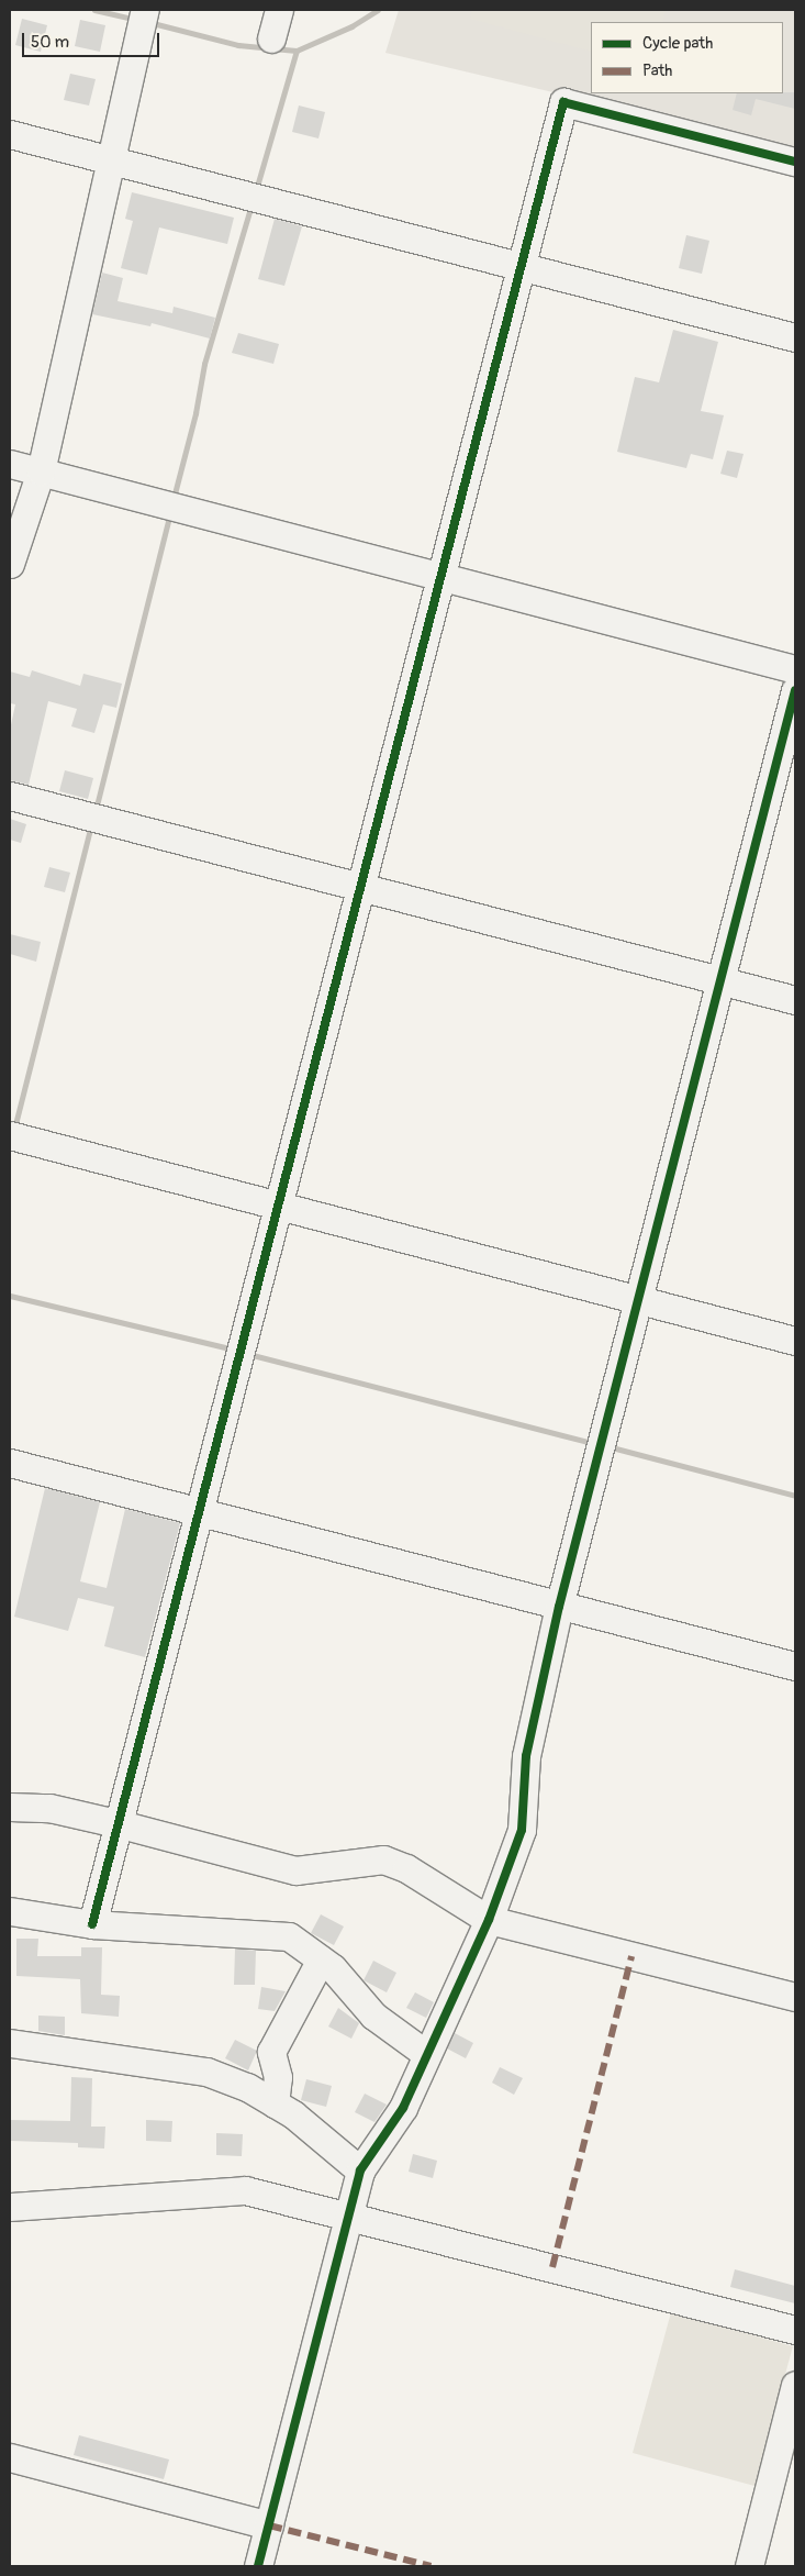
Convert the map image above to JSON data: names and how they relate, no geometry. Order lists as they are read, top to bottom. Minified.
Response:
{"legend":["Cycle path","Path"],"scale_bar":"50 m"}
